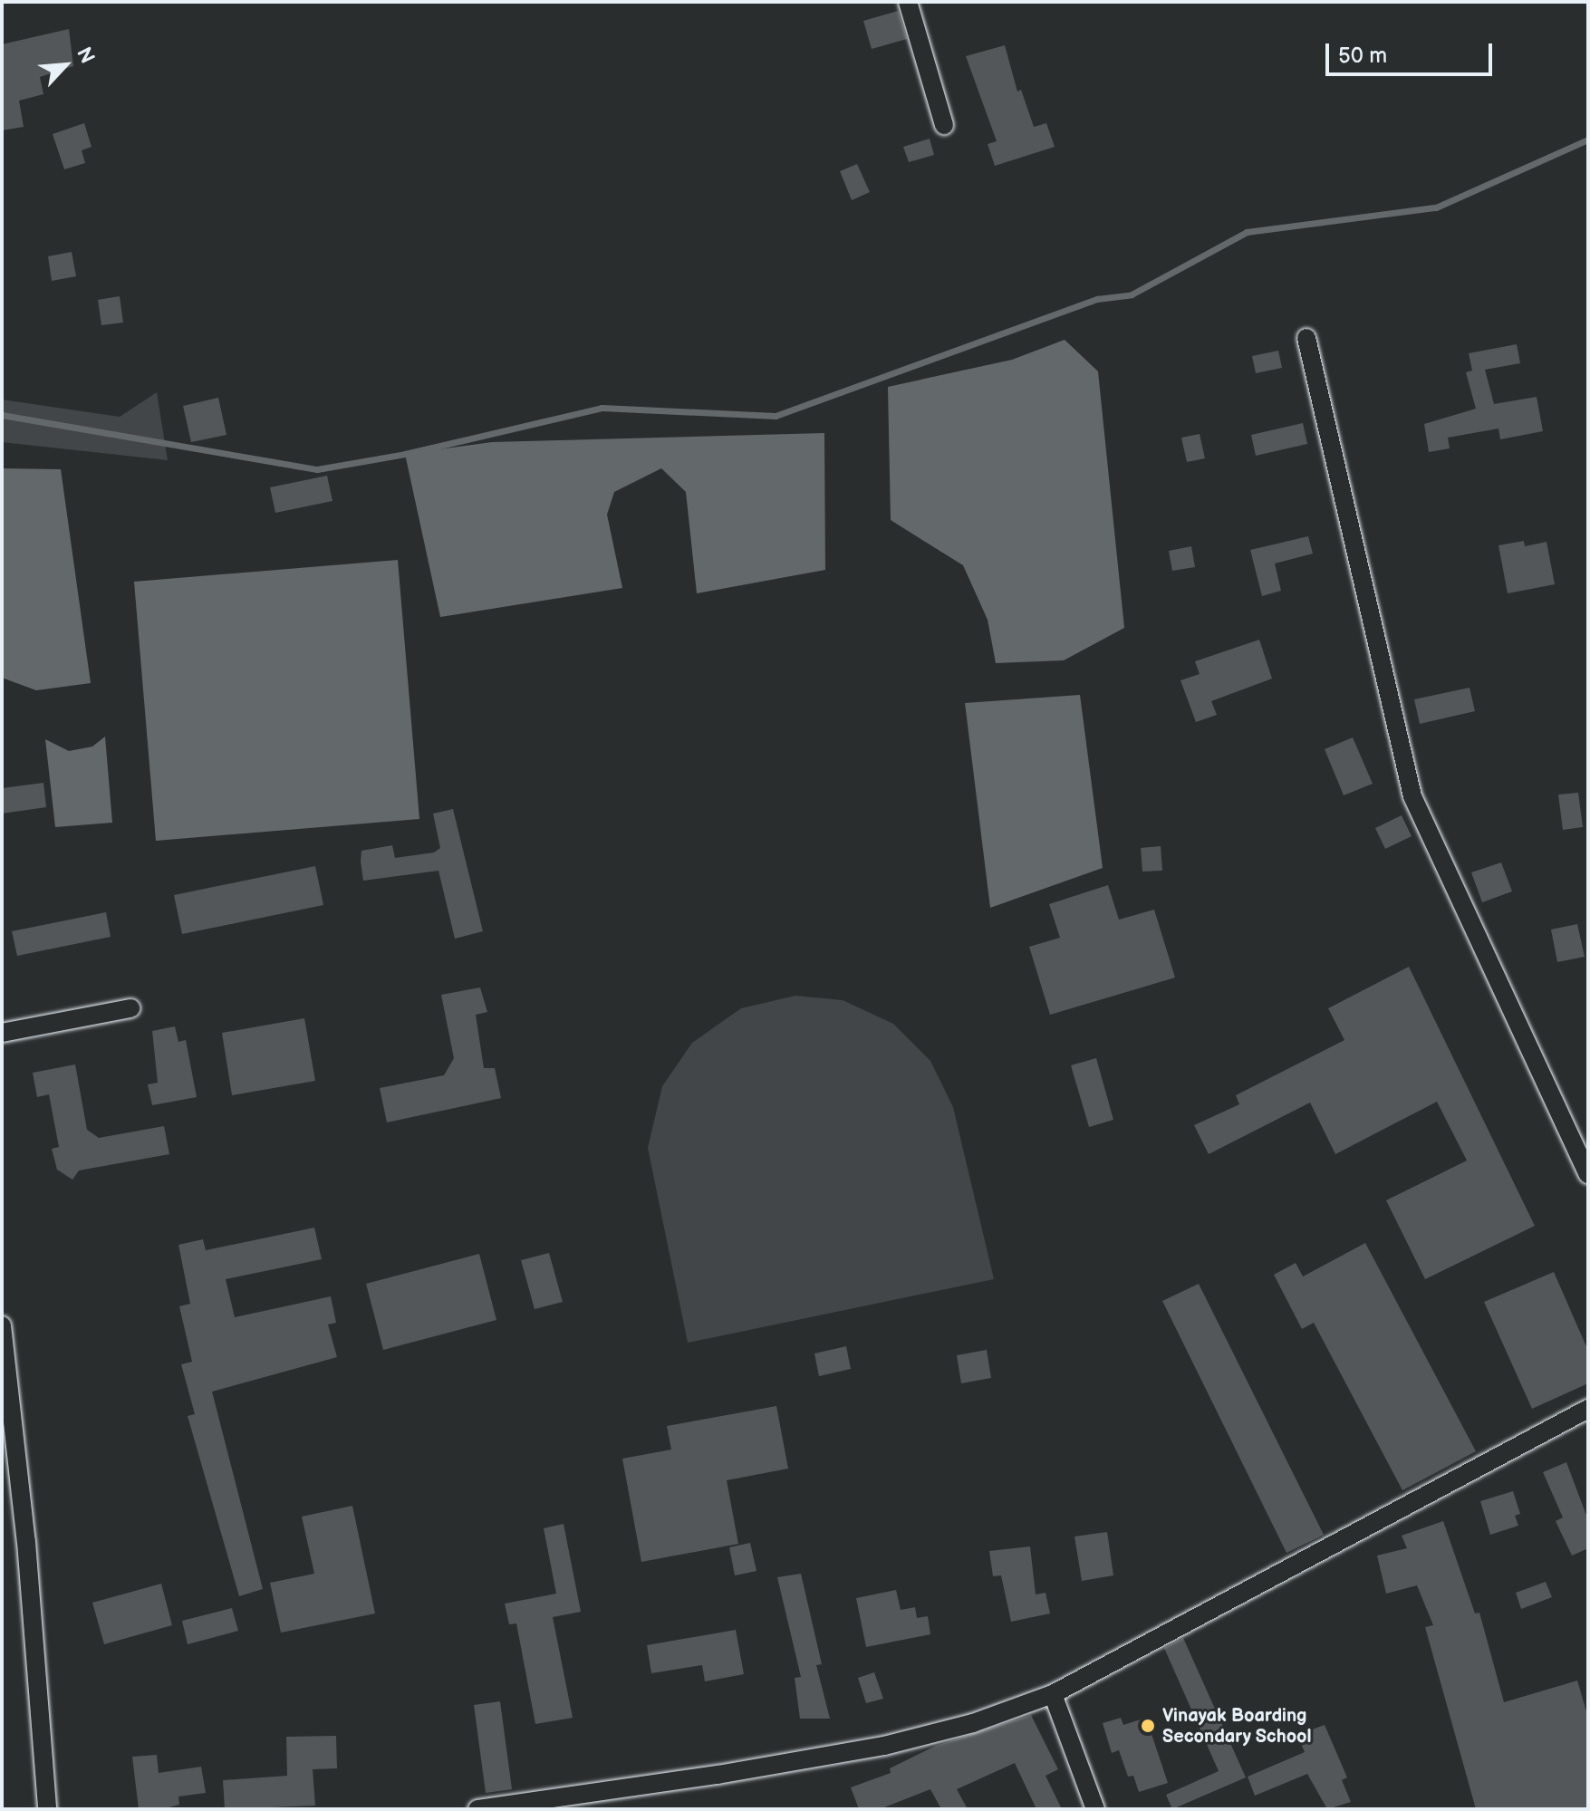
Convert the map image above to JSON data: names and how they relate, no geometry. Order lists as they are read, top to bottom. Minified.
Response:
{"places":["Vinayak Boarding Secondary School"],"scale_bar":"50 m","north":"top right"}
